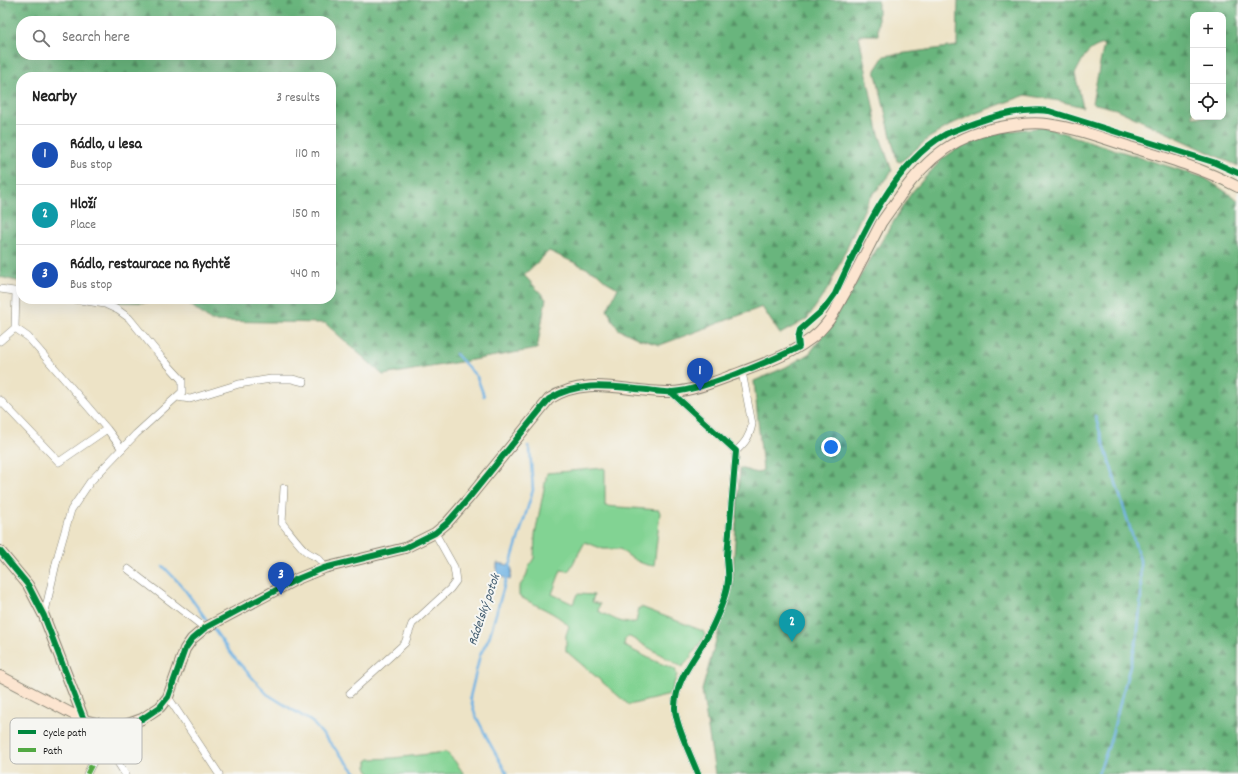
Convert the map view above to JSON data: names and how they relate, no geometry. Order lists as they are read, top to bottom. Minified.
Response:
{"water":["Rádelský potok"],"legend":["Cycle path","Path"],"page":{"map_buttons":["+","−"],"search":"Search here","heading":["Nearby","3 results"],"list":[{"mark":"1","name":"Rádlo, u lesa","note":"Bus stop","value":"110 m"},{"mark":"2","name":"Hloží","note":"Place","value":"150 m"},{"mark":"3","name":"Rádlo, restaurace na Rychtě","note":"Bus stop","value":"440 m"}],"pins":["1","3","2"]}}
